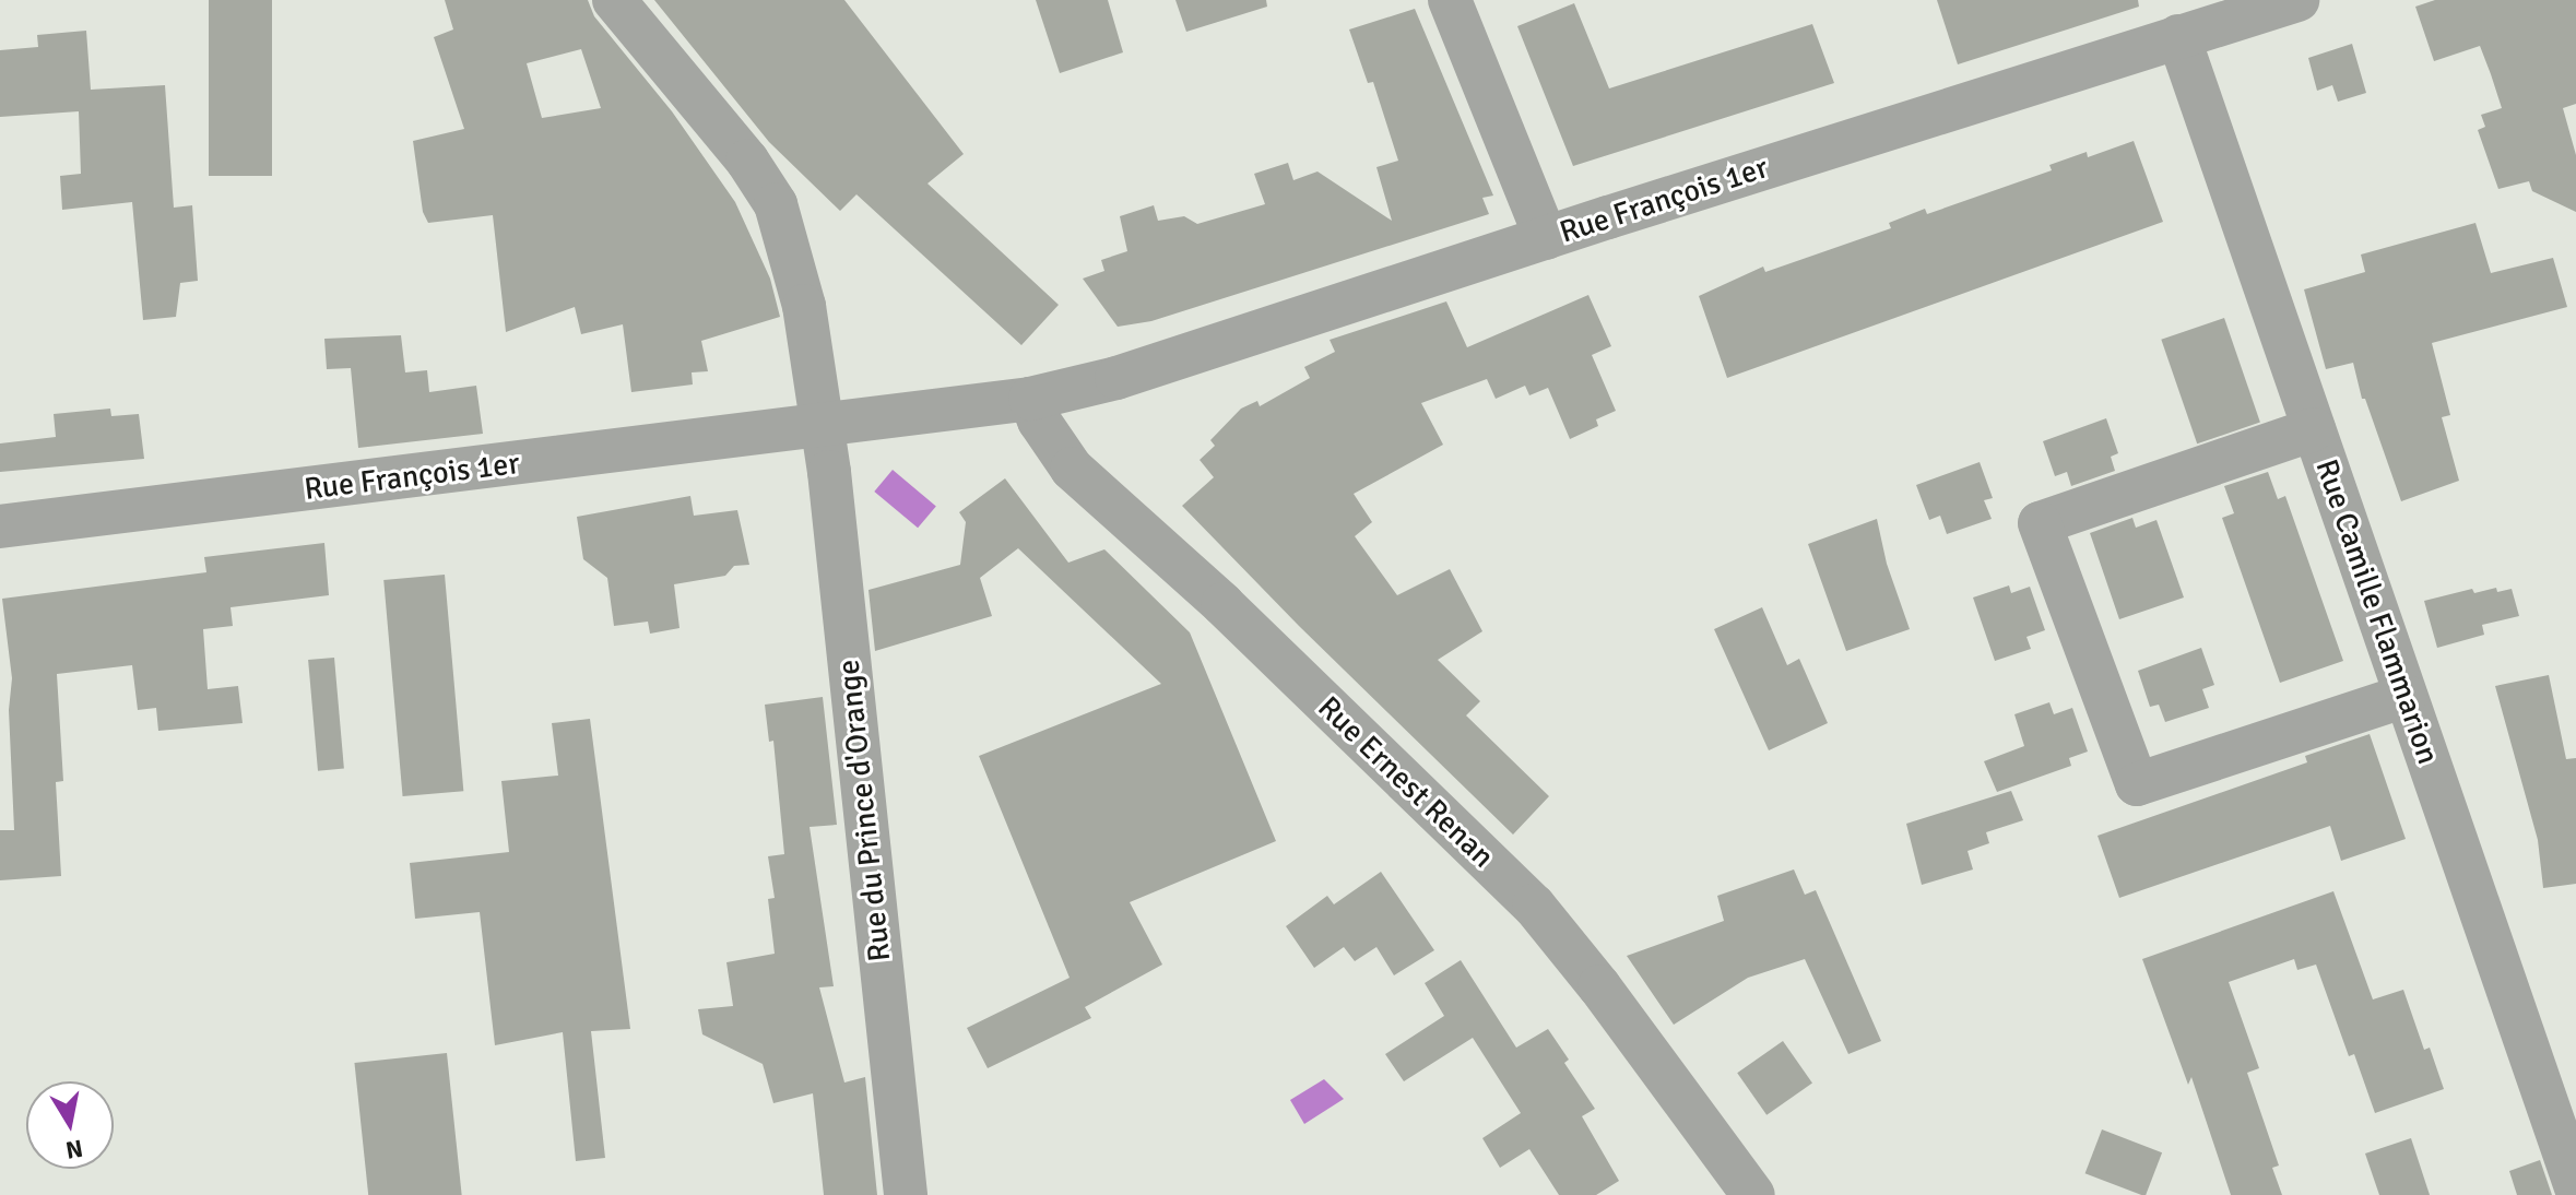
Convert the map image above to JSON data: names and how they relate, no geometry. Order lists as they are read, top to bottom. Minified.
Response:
{"streets":{"street":["Rue François 1er","Rue Camille Flammarion","Rue Ernest Renan","Rue du Prince d'Orange"]},"crossings":[["Rue François 1er","Rue Camille Flammarion"],["Rue François 1er","Rue Ernest Renan"],["Rue François 1er","Rue du Prince d'Orange"]],"north":"bottom"}
